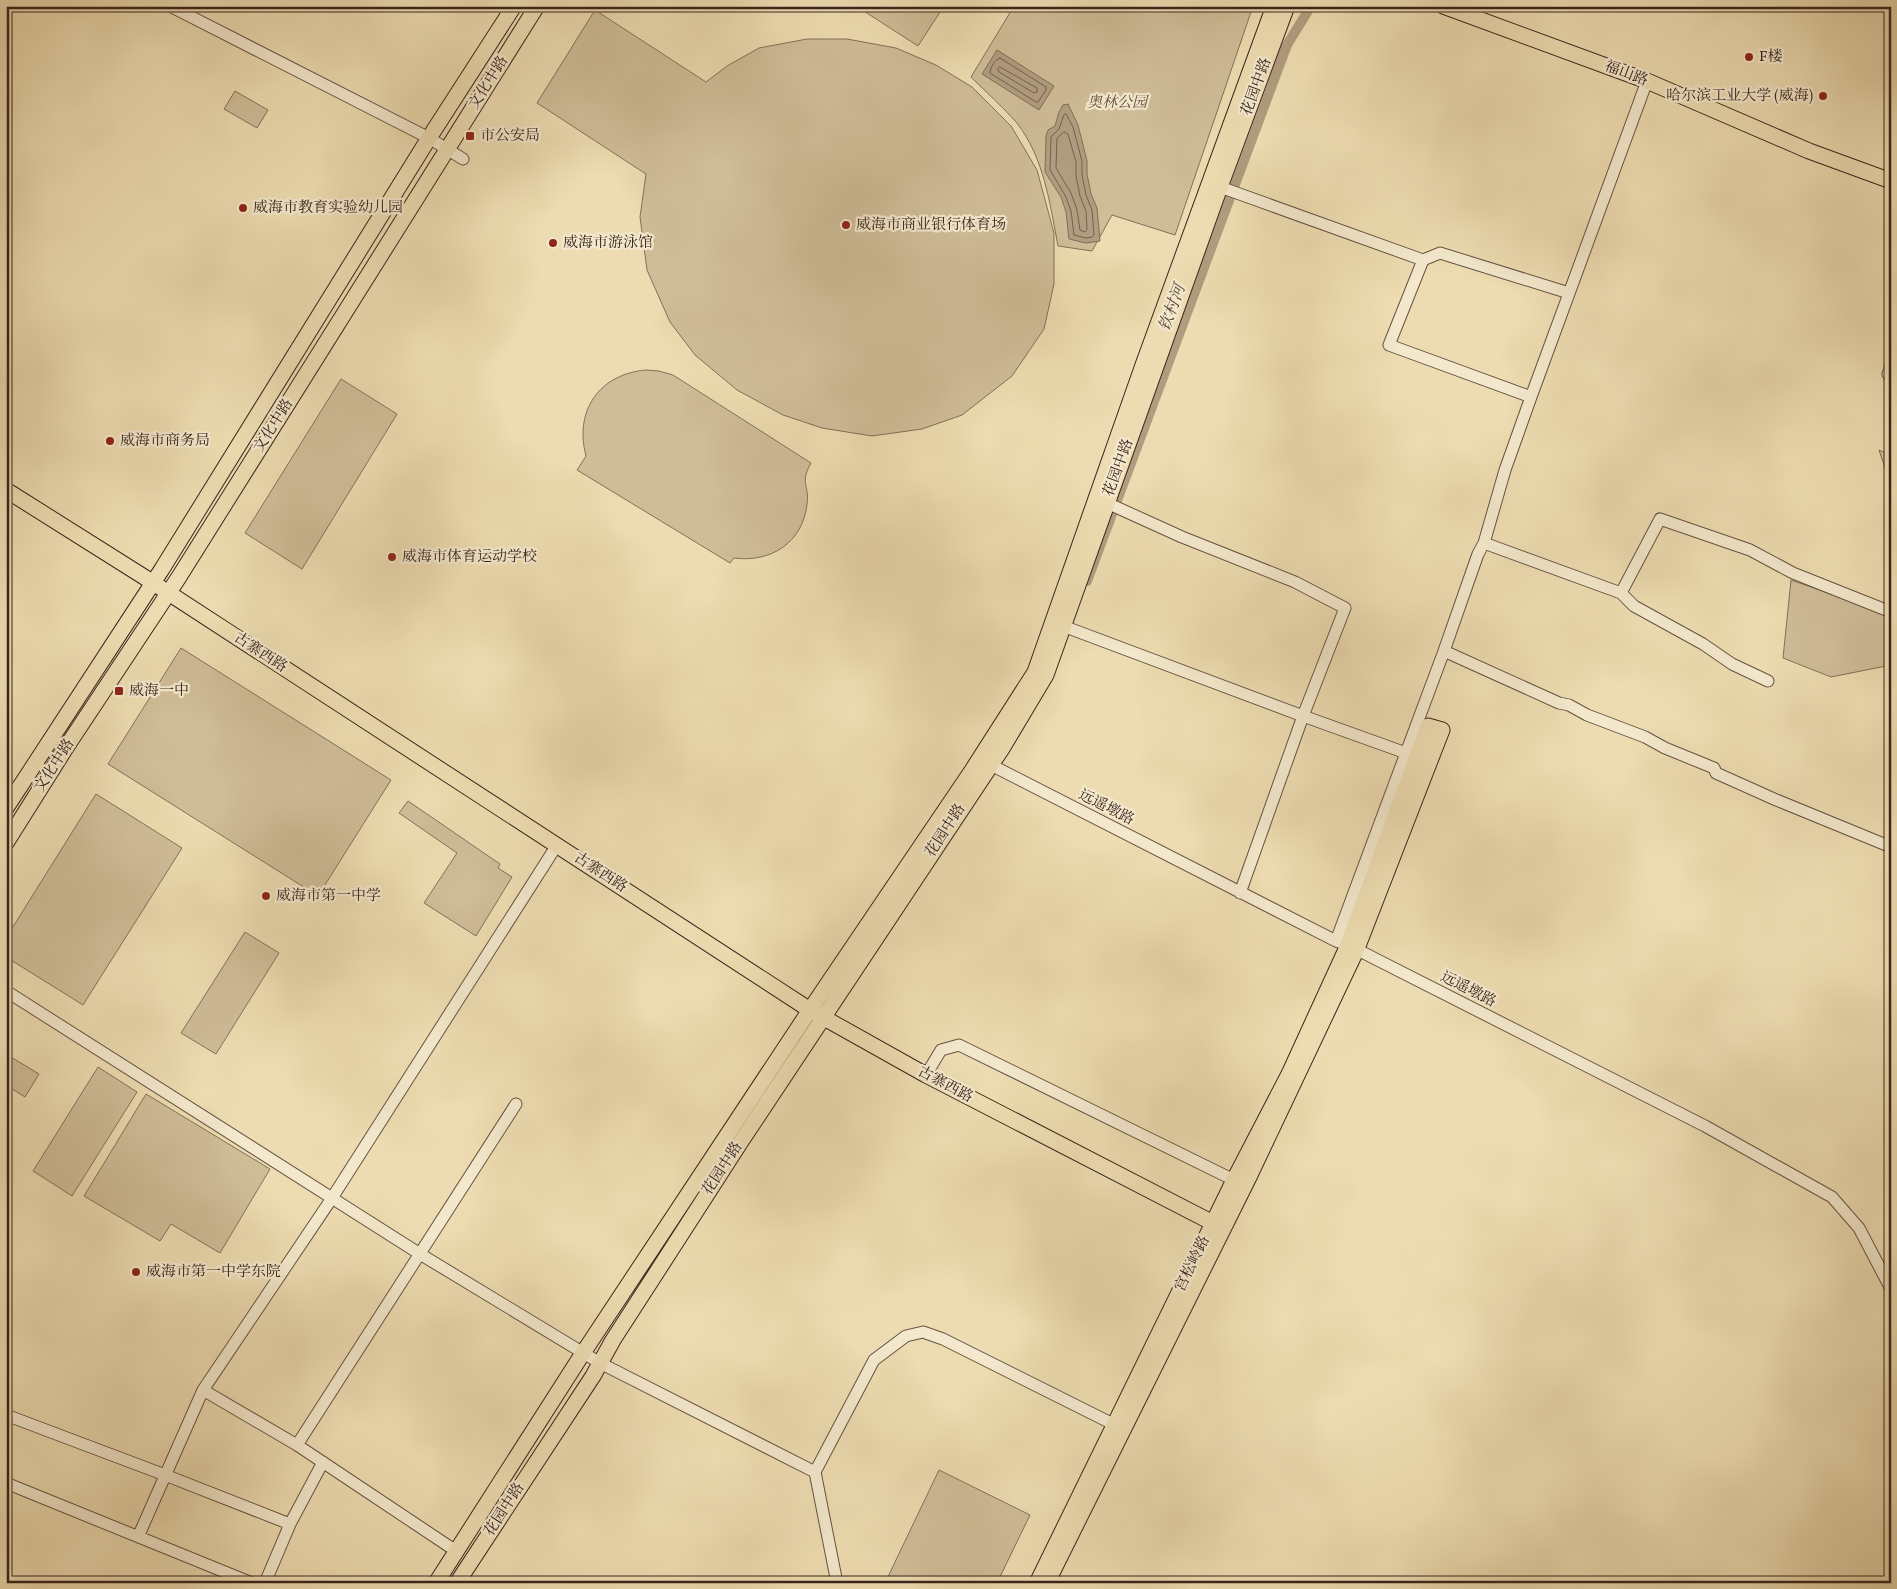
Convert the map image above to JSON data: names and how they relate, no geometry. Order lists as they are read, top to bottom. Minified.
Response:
{"streets":{"main road":["福山路","文化中路","花园中路","古寨西路","宫松岭路"],"street":["远遥墩路"]},"crossings":[["文化中路","古寨西路"],["花园中路","古寨西路"],["花园中路","远遥墩路"],["古寨西路","宫松岭路"],["远遥墩路","宫松岭路"]],"water":["钦村河"],"parks":["奥林公园"],"places":{"other":["F楼","哈尔滨工业大学 (威海)","威海市教育实验幼儿园","威海市商业银行体育场","威海市游泳馆","威海市商务局","威海市体育运动学校","威海市第一中学","威海市第一中学东院"],"transit":["市公安局","威海一中"]}}
